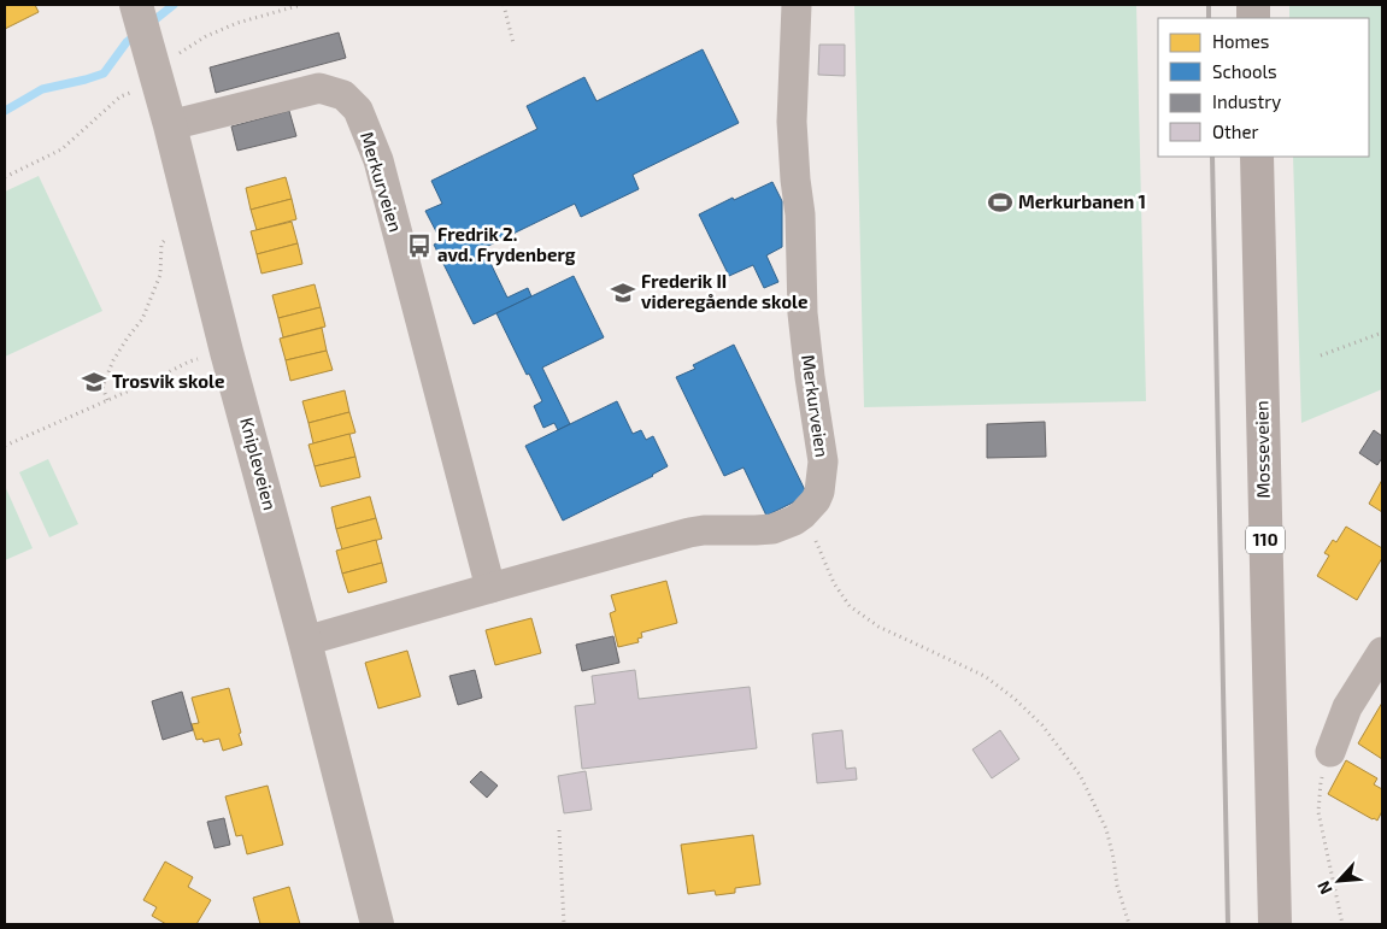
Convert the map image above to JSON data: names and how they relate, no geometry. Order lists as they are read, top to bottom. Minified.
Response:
{"streets":{"highway":["Mosseveien","110"],"street":["Merkurveien","Knipleveien"]},"crossings":[["Merkurveien","Knipleveien"]],"places":{"sports":["Merkurbanen 1"],"bus stop":["Fredrik 2. avd. Frydenberg"],"school or university":["Frederik II videregående skole","Trosvik skole"]},"legend":["Homes","Schools","Industry","Other"],"north":"bottom left"}
